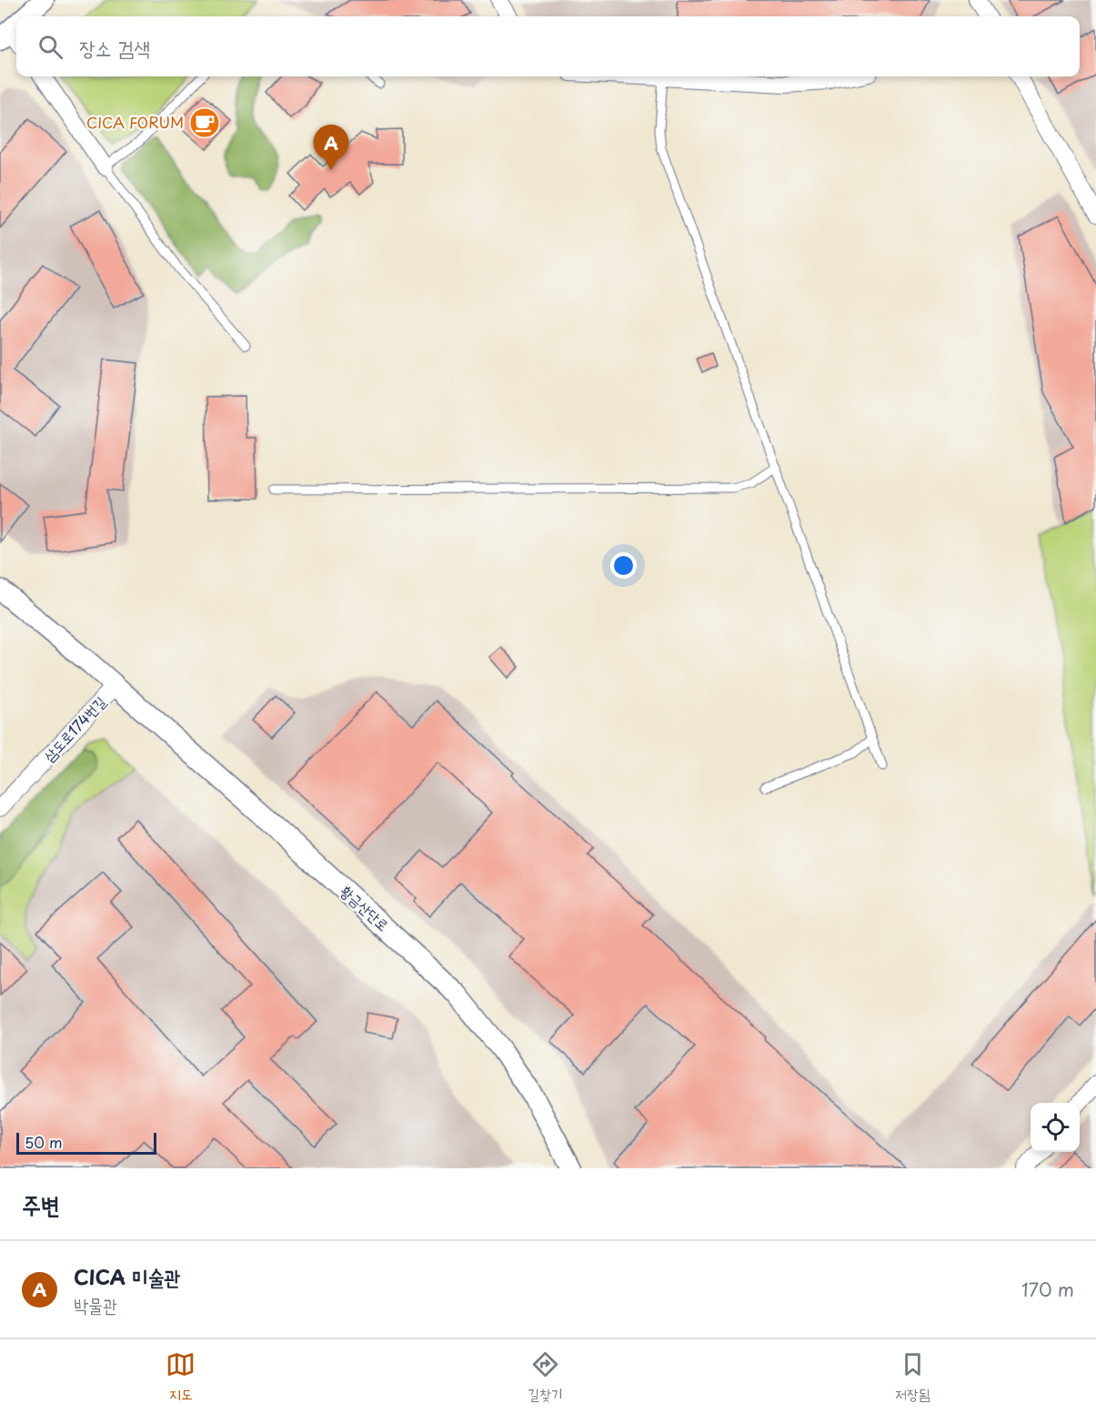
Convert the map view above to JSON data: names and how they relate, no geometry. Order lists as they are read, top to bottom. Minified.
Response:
{"streets":{"street":["삼도로174번길","황금산단로"]},"crossings":[["삼도로174번길","황금산단로"]],"places":{"cafe":["CICA FORUM"]},"scale_bar":"50 m","page":{"search":"장소 검색","pins":"A","scale":"50 m","heading":"주변","list":[{"mark":"A","name":"CICA 미술관","note":"박물관","value":"170 m"}],"nav":["지도","길찾기","저장됨"]}}
